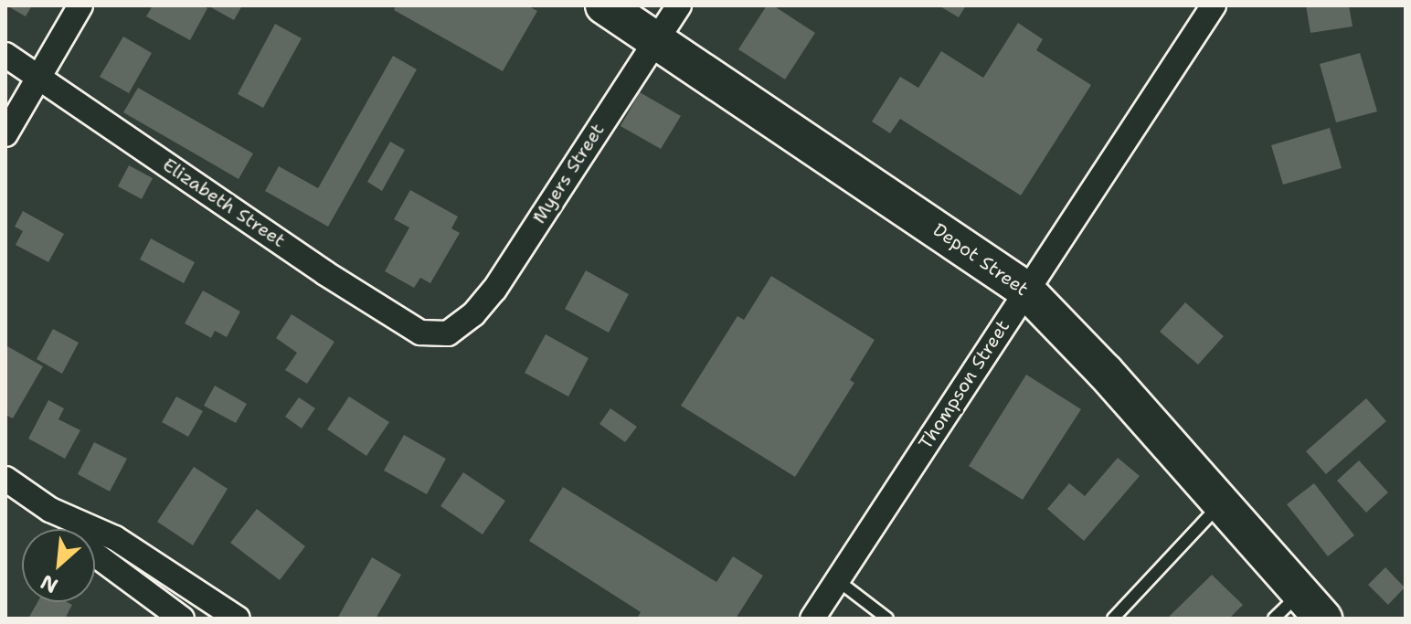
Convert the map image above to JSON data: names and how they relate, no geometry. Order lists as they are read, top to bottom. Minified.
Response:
{"streets":{"main road":["Depot Street"],"street":["Myers Street","Elizabeth Street","Thompson Street"]},"crossings":[["Myers Street","Elizabeth Street"],["Myers Street","Depot Street"],["Depot Street","Thompson Street"]],"north":"bottom left"}
